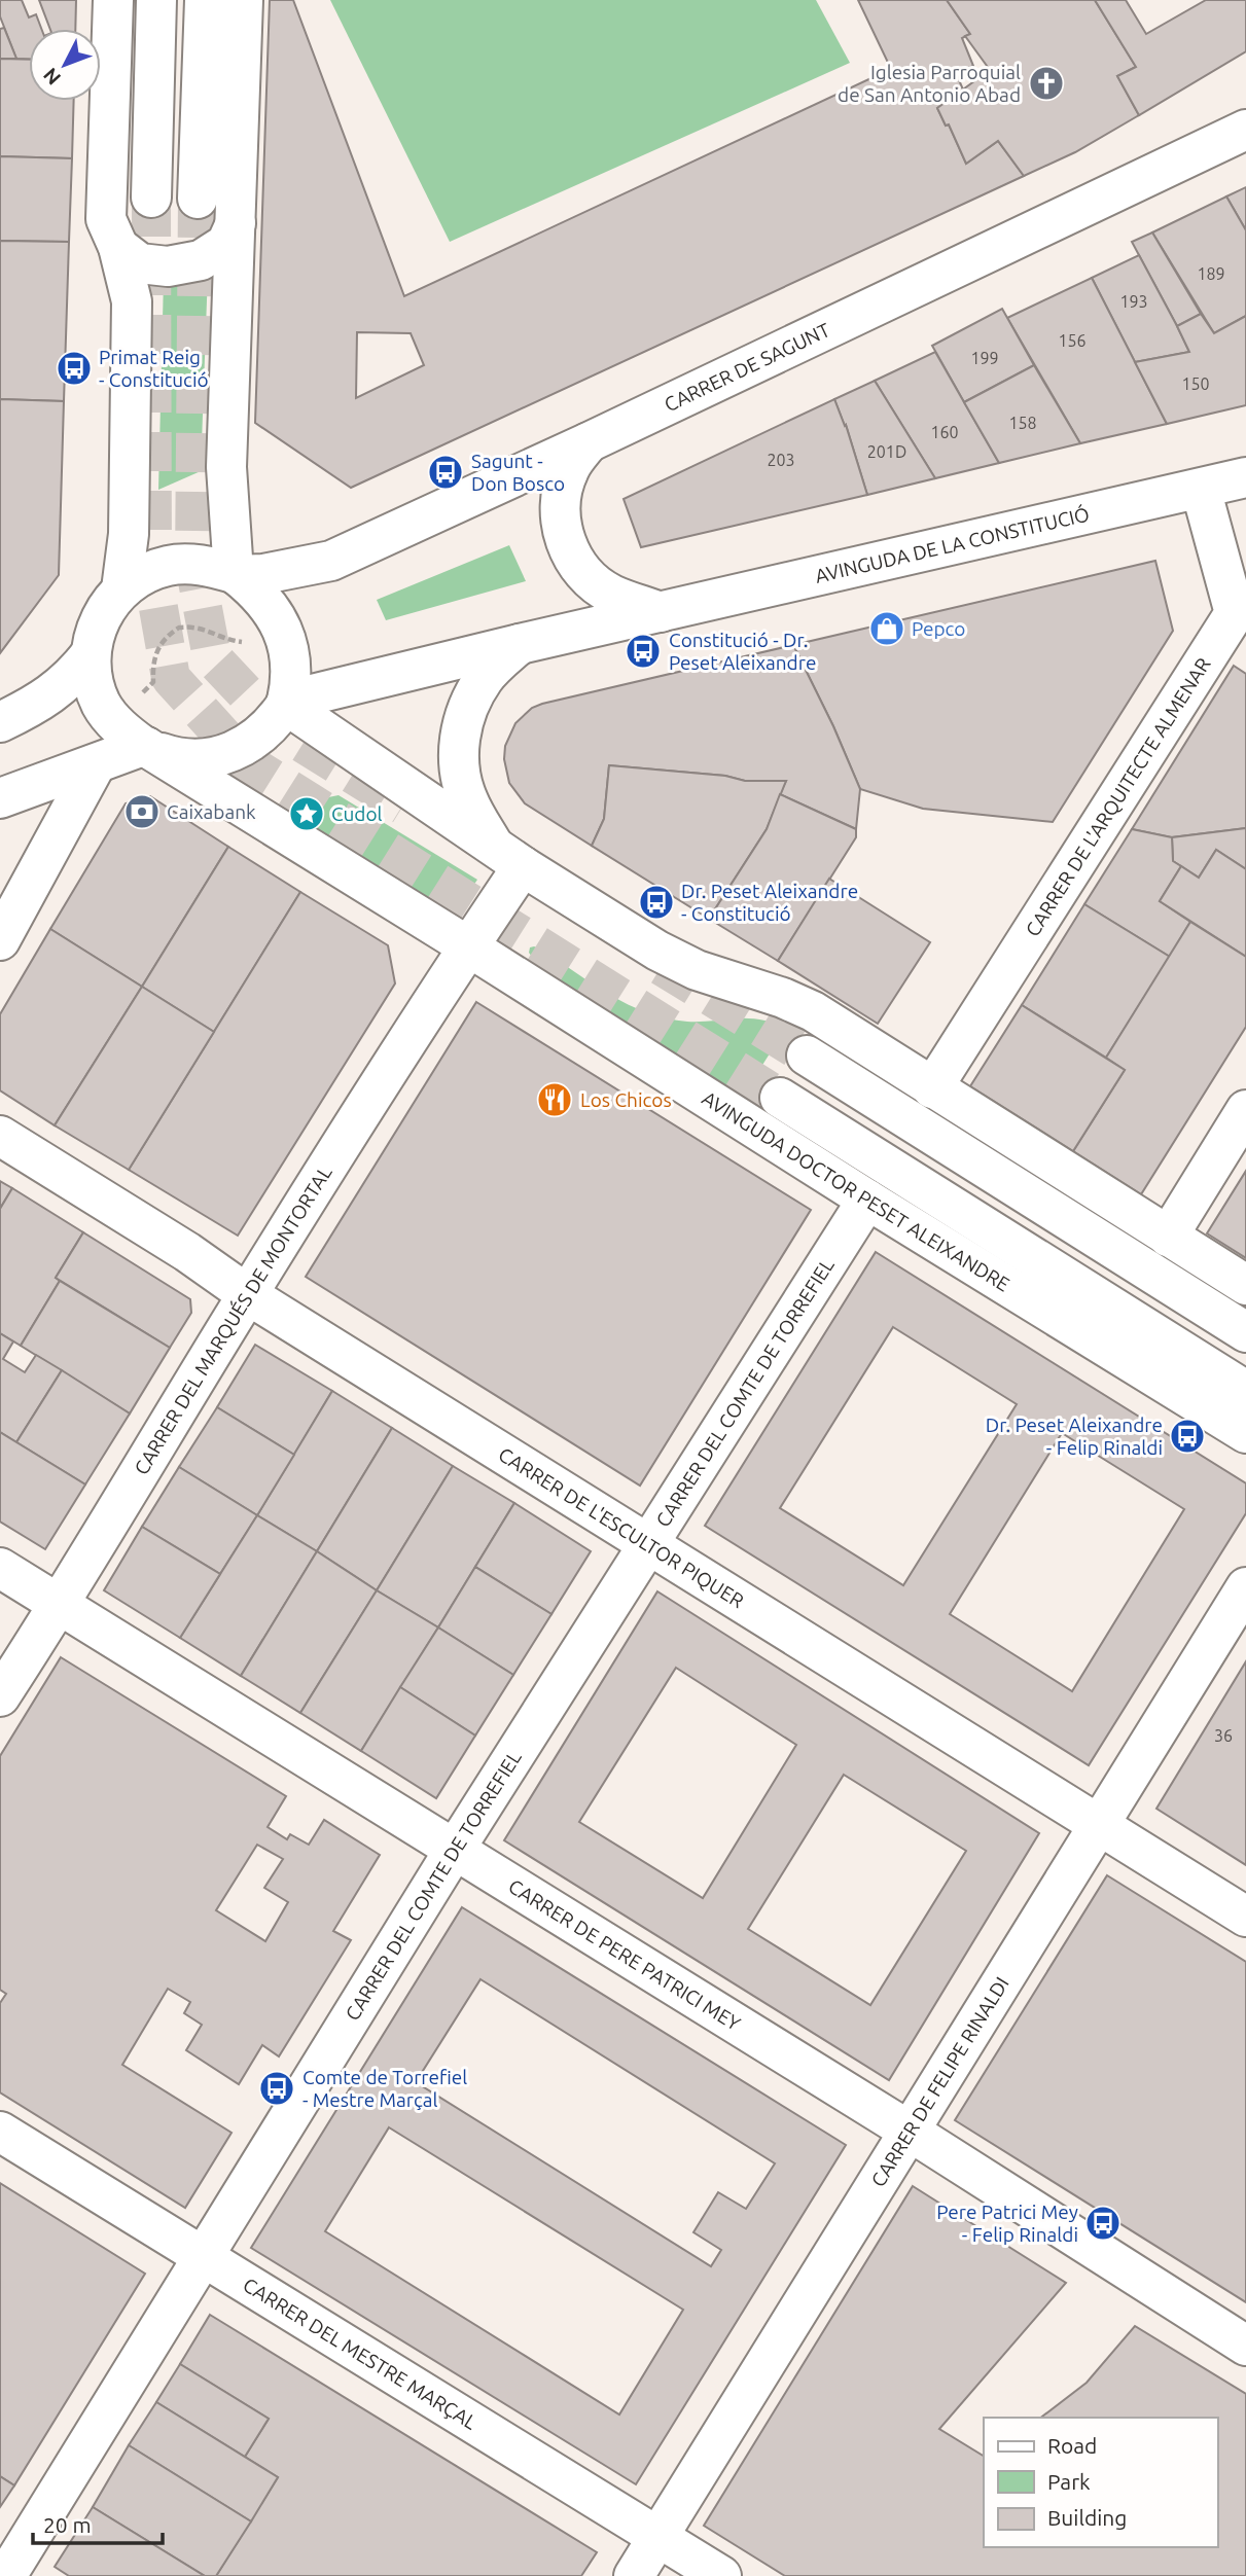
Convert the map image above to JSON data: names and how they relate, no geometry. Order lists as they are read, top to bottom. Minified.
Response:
{"streets":{"street":["CARRER DE SAGUNT","AVINGUDA DE LA CONSTITUCIÓ","CARRER DE L'ARQUITECTE ALMENAR","AVINGUDA DOCTOR PESET ALEIXANDRE","CARRER DEL MARQUÉS DE MONTORTAL","CARRER DEL COMTE DE TORREFIEL","CARRER DE L'ESCULTOR PIQUER","CARRER DE PERE PATRICI MEY","CARRER DE FELIPE RINALDI","CARRER DEL MESTRE MARÇAL"]},"crossings":[["CARRER DE SAGUNT","AVINGUDA DE LA CONSTITUCIÓ"],["CARRER DE SAGUNT","AVINGUDA DOCTOR PESET ALEIXANDRE"],["AVINGUDA DE LA CONSTITUCIÓ","CARRER DE L'ARQUITECTE ALMENAR"],["AVINGUDA DE LA CONSTITUCIÓ","AVINGUDA DOCTOR PESET ALEIXANDRE"],["AVINGUDA DOCTOR PESET ALEIXANDRE","CARRER DEL MARQUÉS DE MONTORTAL"],["AVINGUDA DOCTOR PESET ALEIXANDRE","CARRER DEL COMTE DE TORREFIEL"],["CARRER DEL MARQUÉS DE MONTORTAL","CARRER DE L'ESCULTOR PIQUER"],["CARRER DEL MARQUÉS DE MONTORTAL","CARRER DE PERE PATRICI MEY"],["CARRER DEL COMTE DE TORREFIEL","CARRER DE L'ESCULTOR PIQUER"],["CARRER DEL COMTE DE TORREFIEL","CARRER DE PERE PATRICI MEY"],["CARRER DEL COMTE DE TORREFIEL","CARRER DEL MESTRE MARÇAL"],["CARRER DE L'ESCULTOR PIQUER","CARRER DE FELIPE RINALDI"],["CARRER DE PERE PATRICI MEY","CARRER DE FELIPE RINALDI"],["CARRER DE FELIPE RINALDI","CARRER DEL MESTRE MARÇAL"]],"places":{"church":["Iglesia Parroquial de San Antonio Abad"],"bus stop":["Primat Reig - Constitució","Sagunt - Don Bosco","Constitució - Dr. Peset Aleixandre","Dr. Peset Aleixandre - Constitució","Dr. Peset Aleixandre - Felip Rinaldi","Comte de Torrefiel - Mestre Marçal","Pere Patrici Mey - Felip Rinaldi"],"shop":["Pepco"],"bank":["Caixabank"],"place":["Cudol"],"restaurant":["Los Chicos"]},"house_numbers":["189","193","156","199","150","158","160","201D","203","36"],"legend":["Road","Park","Building"],"scale_bar":"20 m","north":"bottom left"}
